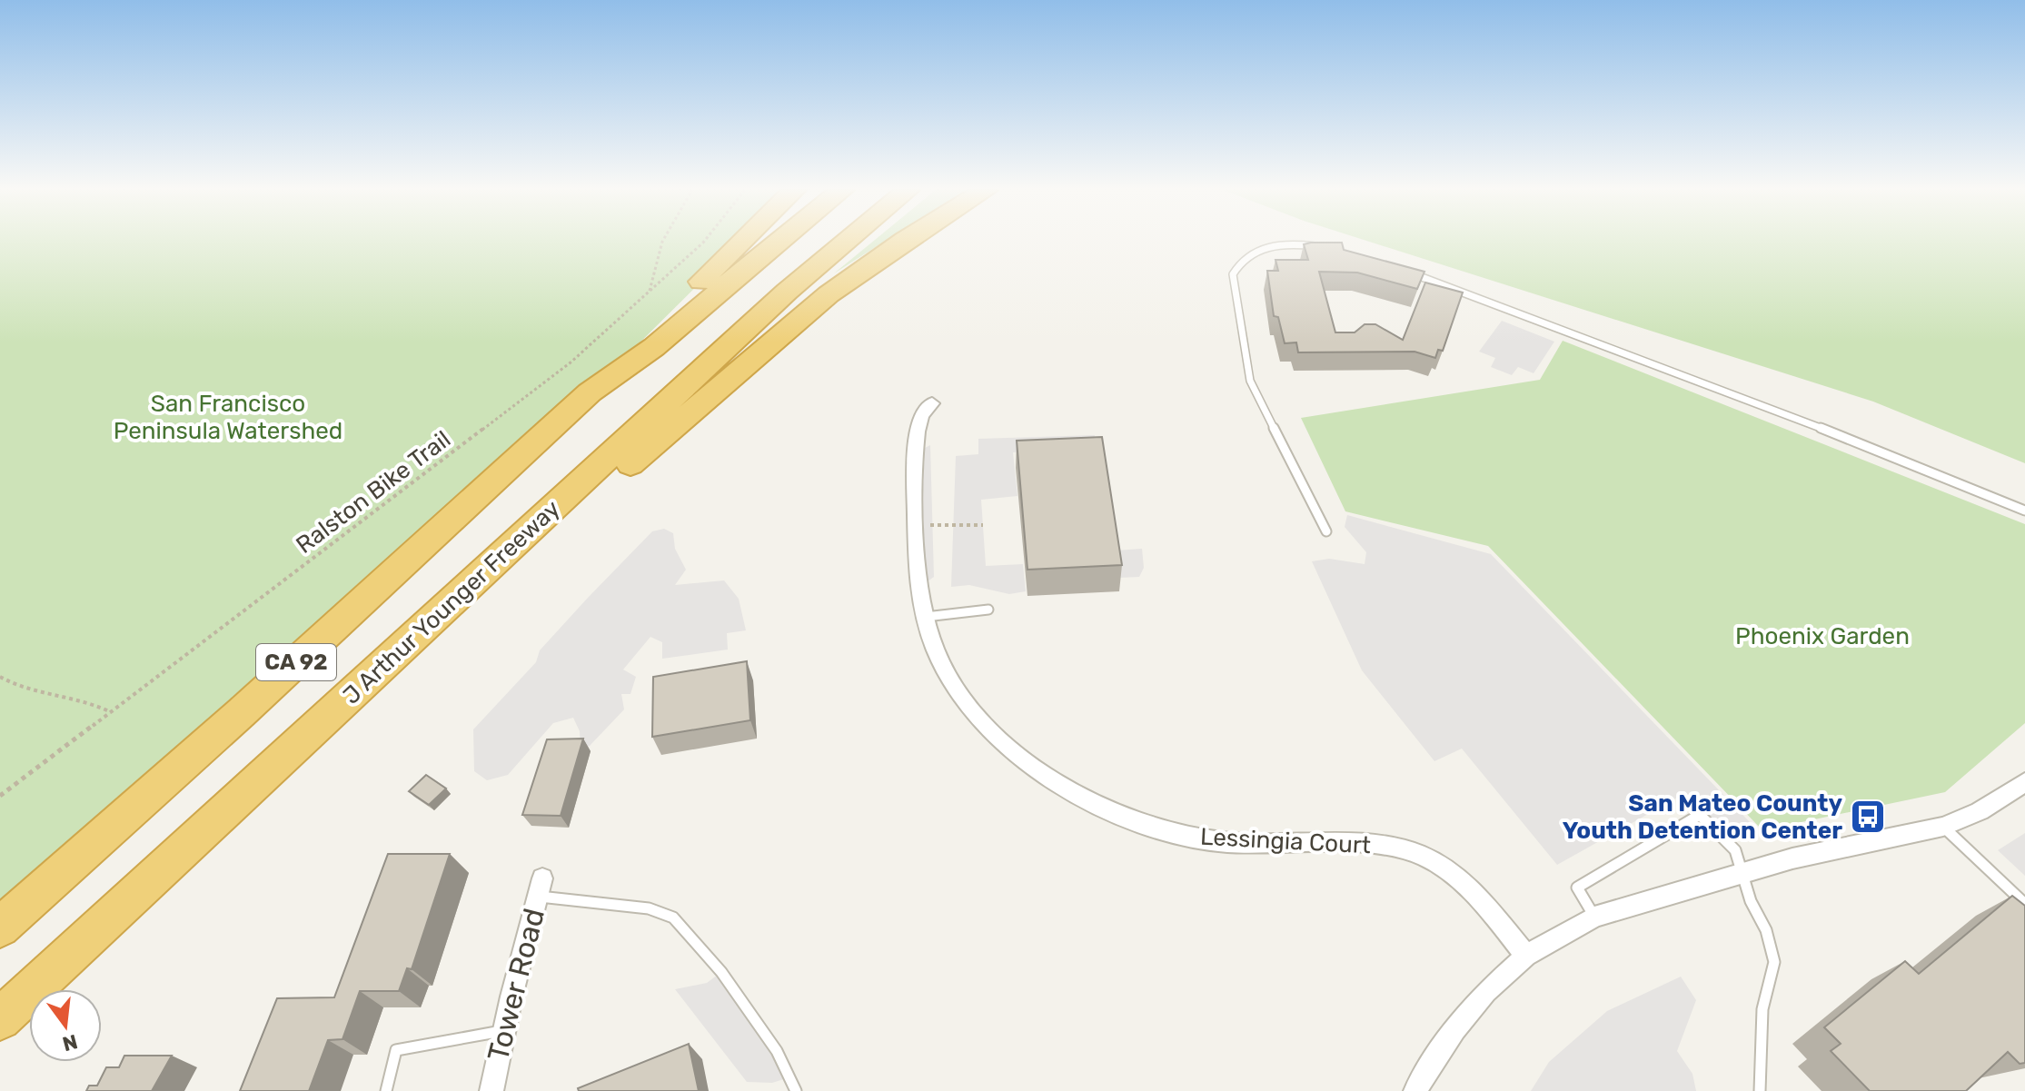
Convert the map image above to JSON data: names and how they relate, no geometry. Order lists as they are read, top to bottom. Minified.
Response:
{"streets":{"highway":["J Arthur Younger Freeway","CA 92"],"street":["Lessingia Court","Tower Road"],"path":["Ralston Bike Trail"]},"parks":["San Francisco Peninsula Watershed","Phoenix Garden"],"places":{"bus stop":["San Mateo County Youth Detention Center"]},"north":"bottom"}
